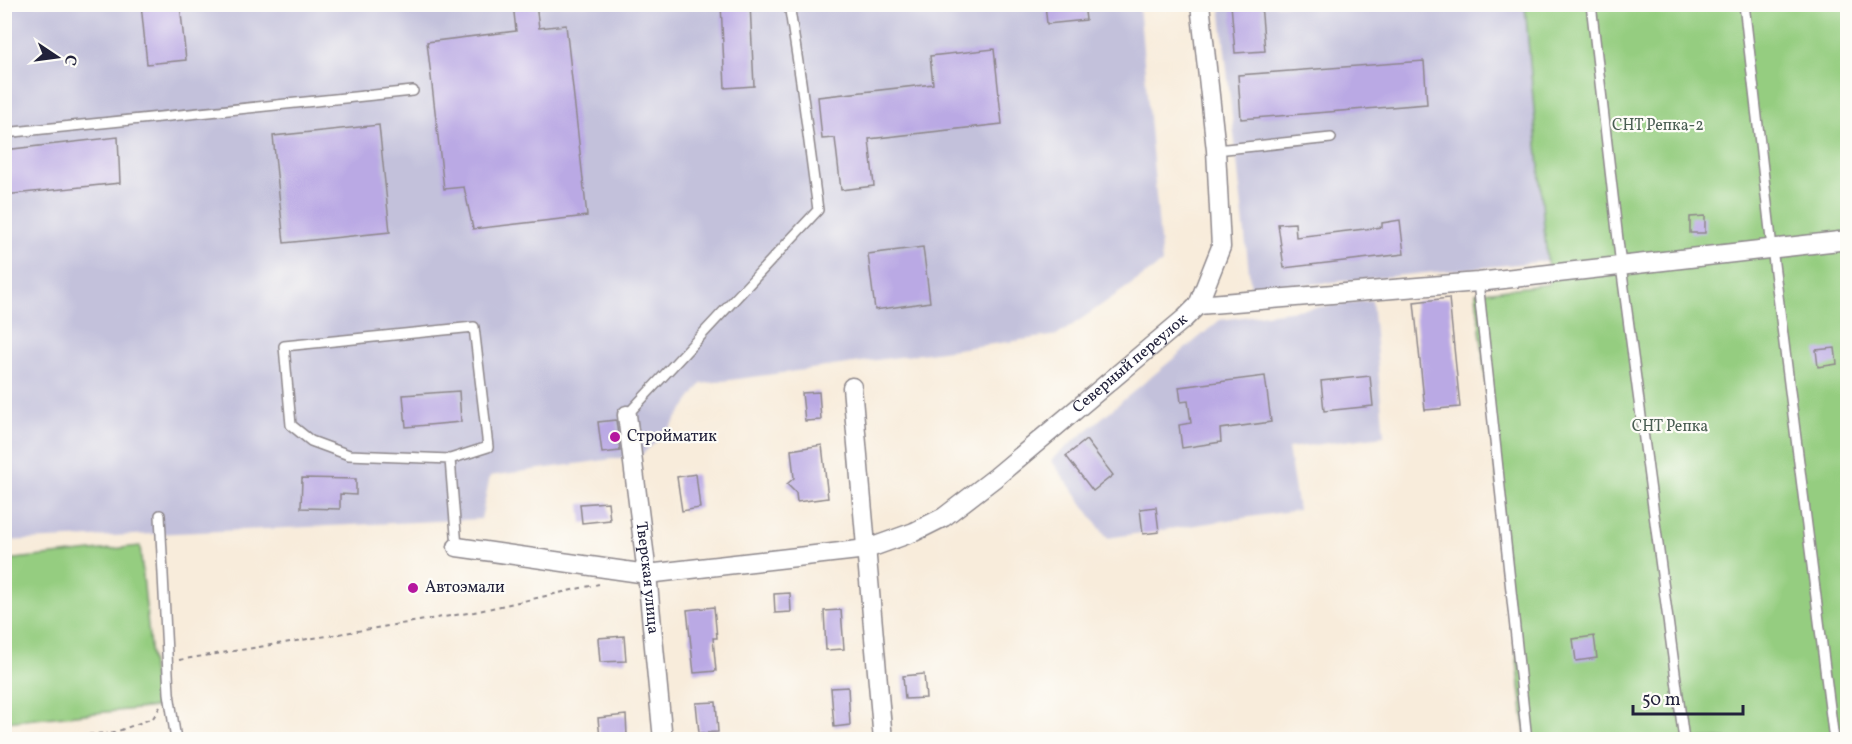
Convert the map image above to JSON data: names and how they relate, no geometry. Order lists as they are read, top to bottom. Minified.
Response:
{"streets":{"street":["Северный переулок","Тверская улица"]},"crossings":[["Северный переулок","Тверская улица"]],"parks":["СНТ Репка-2","СНТ Репка"],"places":["Стройматик","Автоэмали"],"scale_bar":"50 m","north":"right"}
